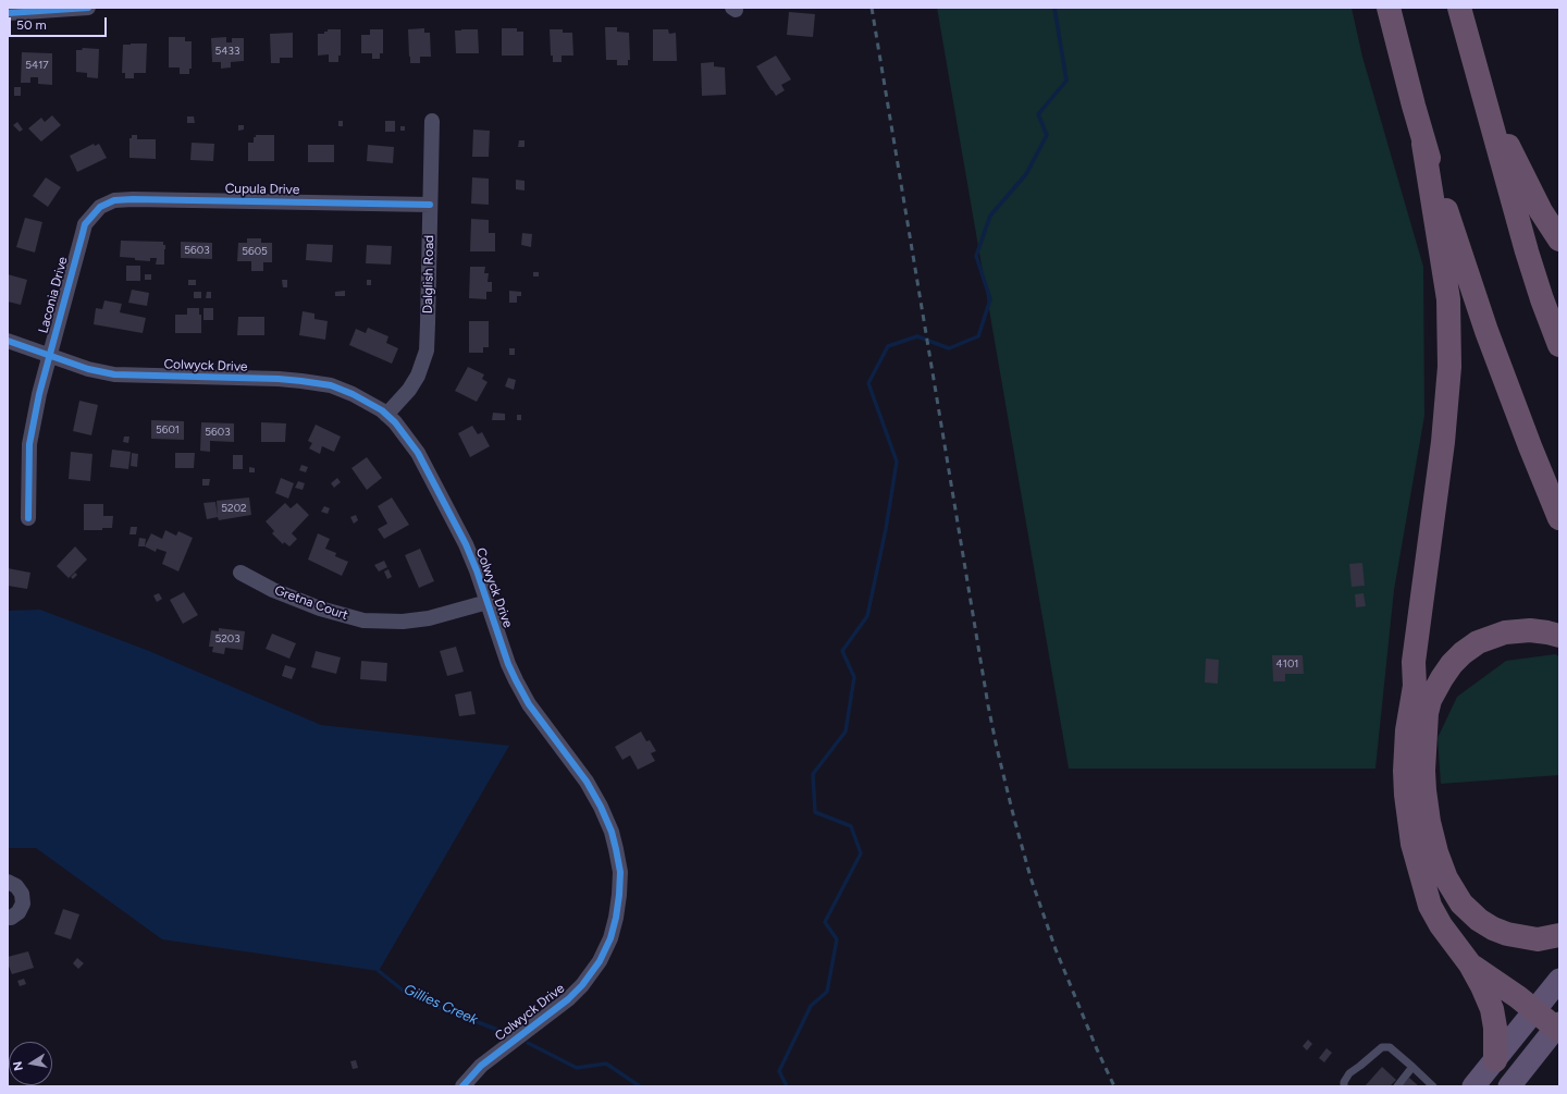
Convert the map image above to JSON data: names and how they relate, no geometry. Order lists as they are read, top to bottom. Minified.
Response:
{"streets":{"street":["Cupula Drive","Dalglish Road","Laconia Drive","Colwyck Drive","Gretna Court"]},"crossings":[["Cupula Drive","Dalglish Road"],["Cupula Drive","Laconia Drive"],["Dalglish Road","Colwyck Drive"],["Laconia Drive","Colwyck Drive"],["Colwyck Drive","Gretna Court"]],"water":["Gillies Creek"],"house_numbers":["5433","5417","5603","5605","5601","5603","5202","5203","4101"],"scale_bar":"50 m","north":"left"}
